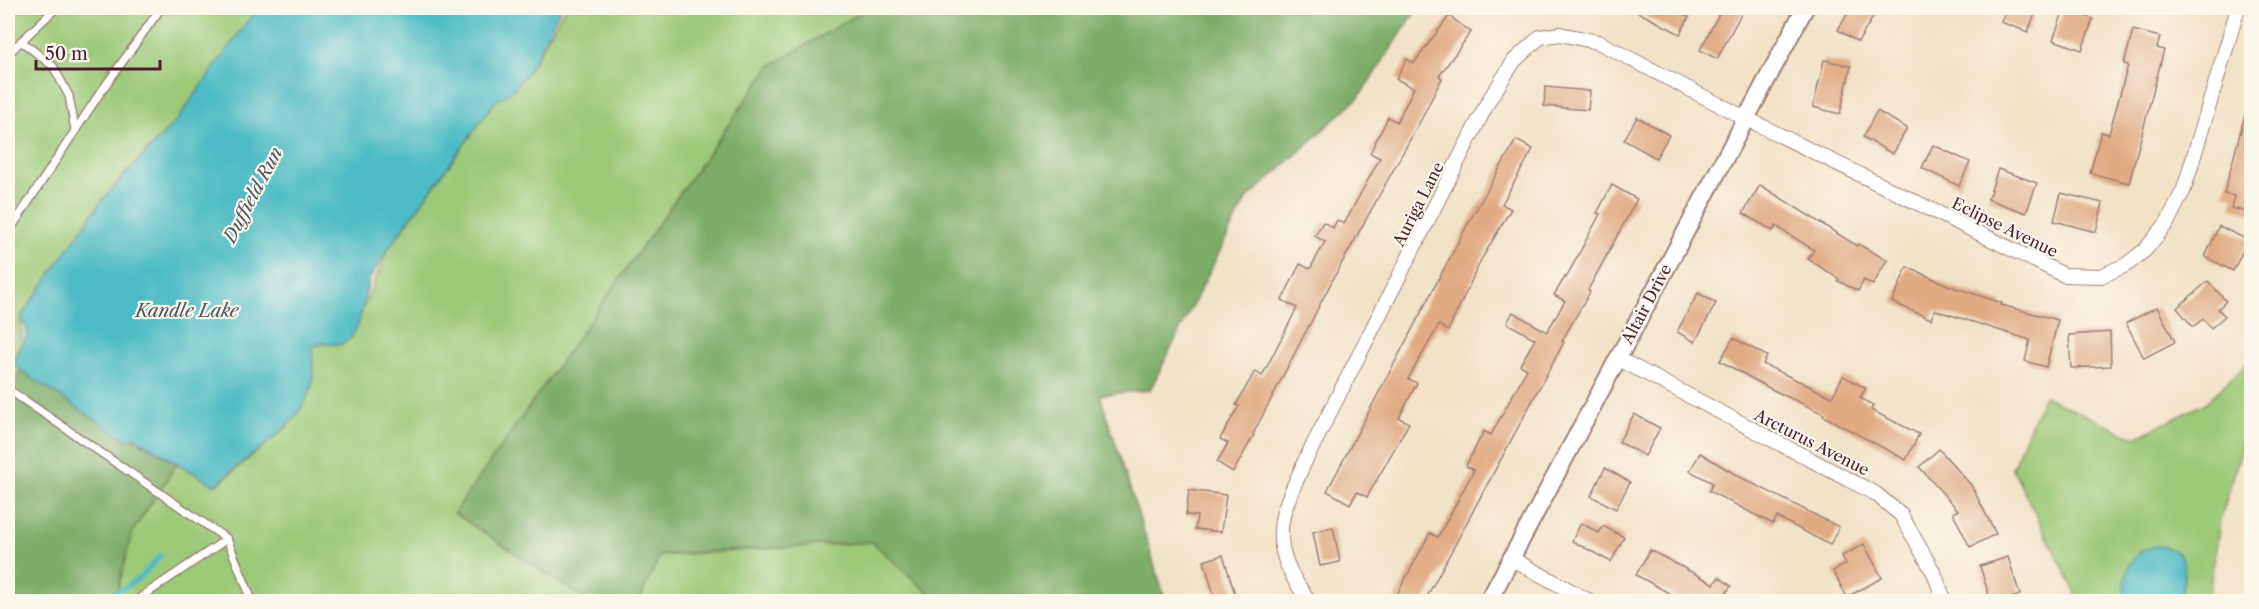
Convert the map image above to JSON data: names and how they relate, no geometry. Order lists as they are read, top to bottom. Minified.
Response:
{"streets":{"street":["Auriga Lane","Eclipse Avenue","Altair Drive","Arcturus Avenue"]},"crossings":[["Auriga Lane","Eclipse Avenue"],["Auriga Lane","Altair Drive"],["Eclipse Avenue","Altair Drive"],["Altair Drive","Arcturus Avenue"]],"water":["Duffield Run","Kandle Lake"],"scale_bar":"50 m"}
